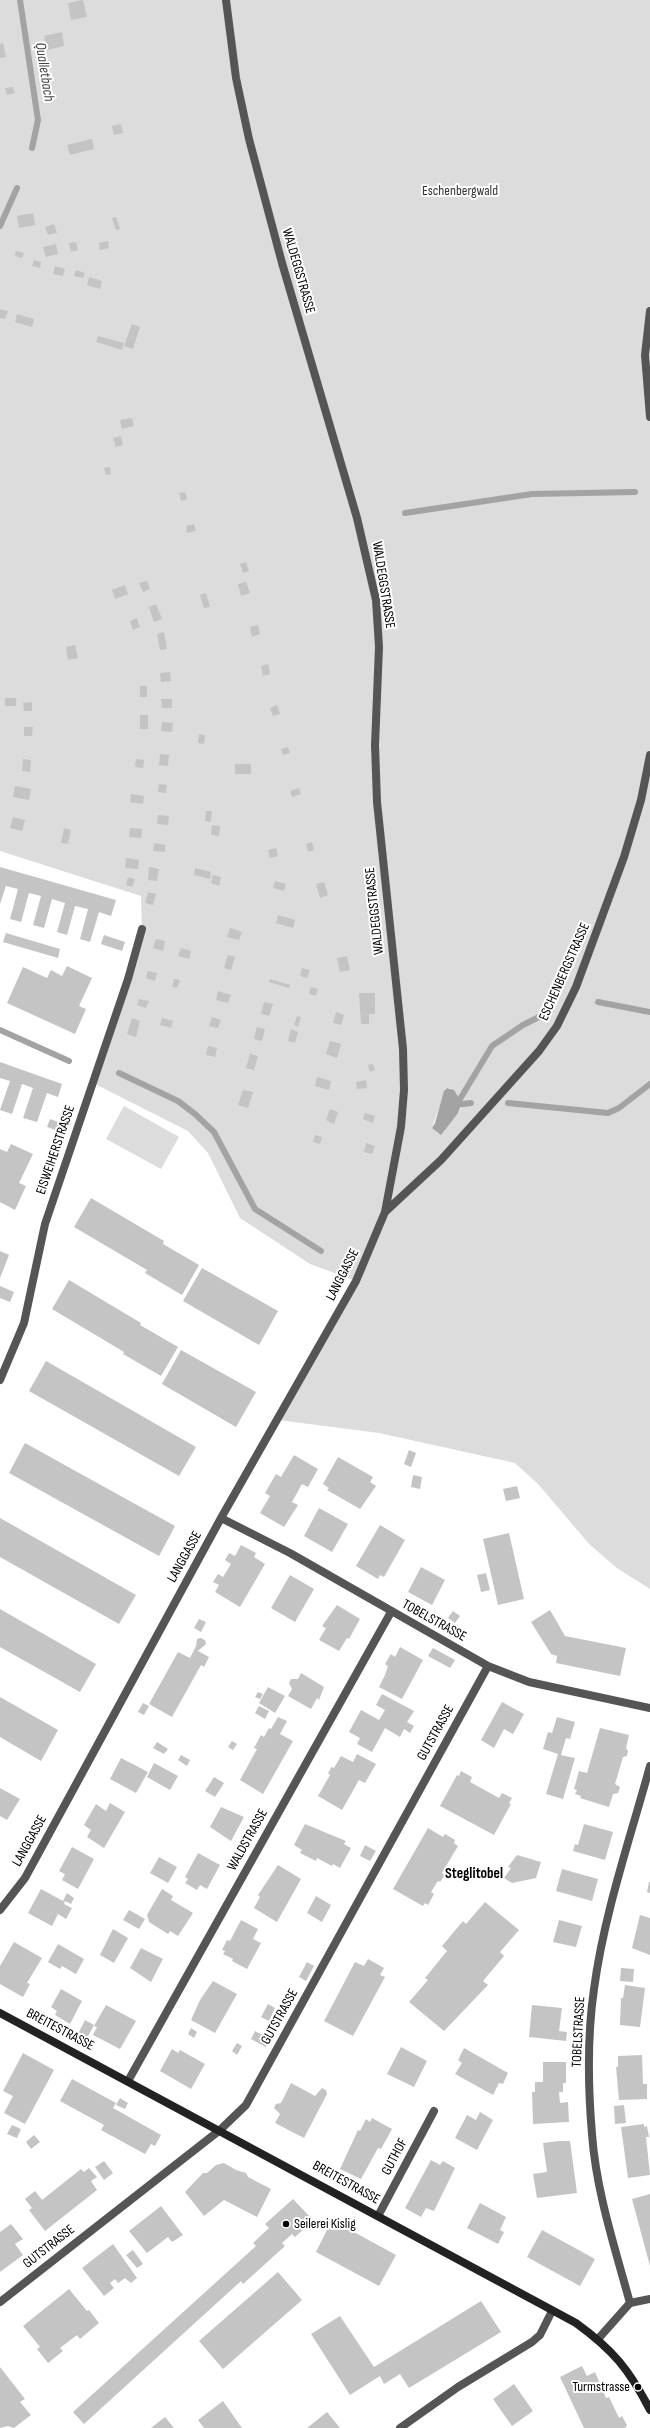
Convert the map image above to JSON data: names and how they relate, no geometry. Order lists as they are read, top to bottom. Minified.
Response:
{"streets":{"main road":["BREITESTRASSE"],"street":["WALDEGGSTRASSE","ESCHENBERGSTRASSE","EISWEIHERSTRASSE","LANGGASSE","TOBELSTRASSE","GUTSTRASSE","WALDSTRASSE","GUTHOF"]},"crossings":[["WALDEGGSTRASSE","ESCHENBERGSTRASSE"],["WALDEGGSTRASSE","LANGGASSE"],["ESCHENBERGSTRASSE","LANGGASSE"],["LANGGASSE","TOBELSTRASSE"],["TOBELSTRASSE","GUTSTRASSE"],["TOBELSTRASSE","WALDSTRASSE"],["GUTSTRASSE","BREITESTRASSE"],["WALDSTRASSE","BREITESTRASSE"],["BREITESTRASSE","GUTHOF"]],"districts":["Steglitobel"],"water":["Qualletbach"],"parks":["Eschenbergwald"],"places":["Seilerei Kislig","Turmstrasse"]}
